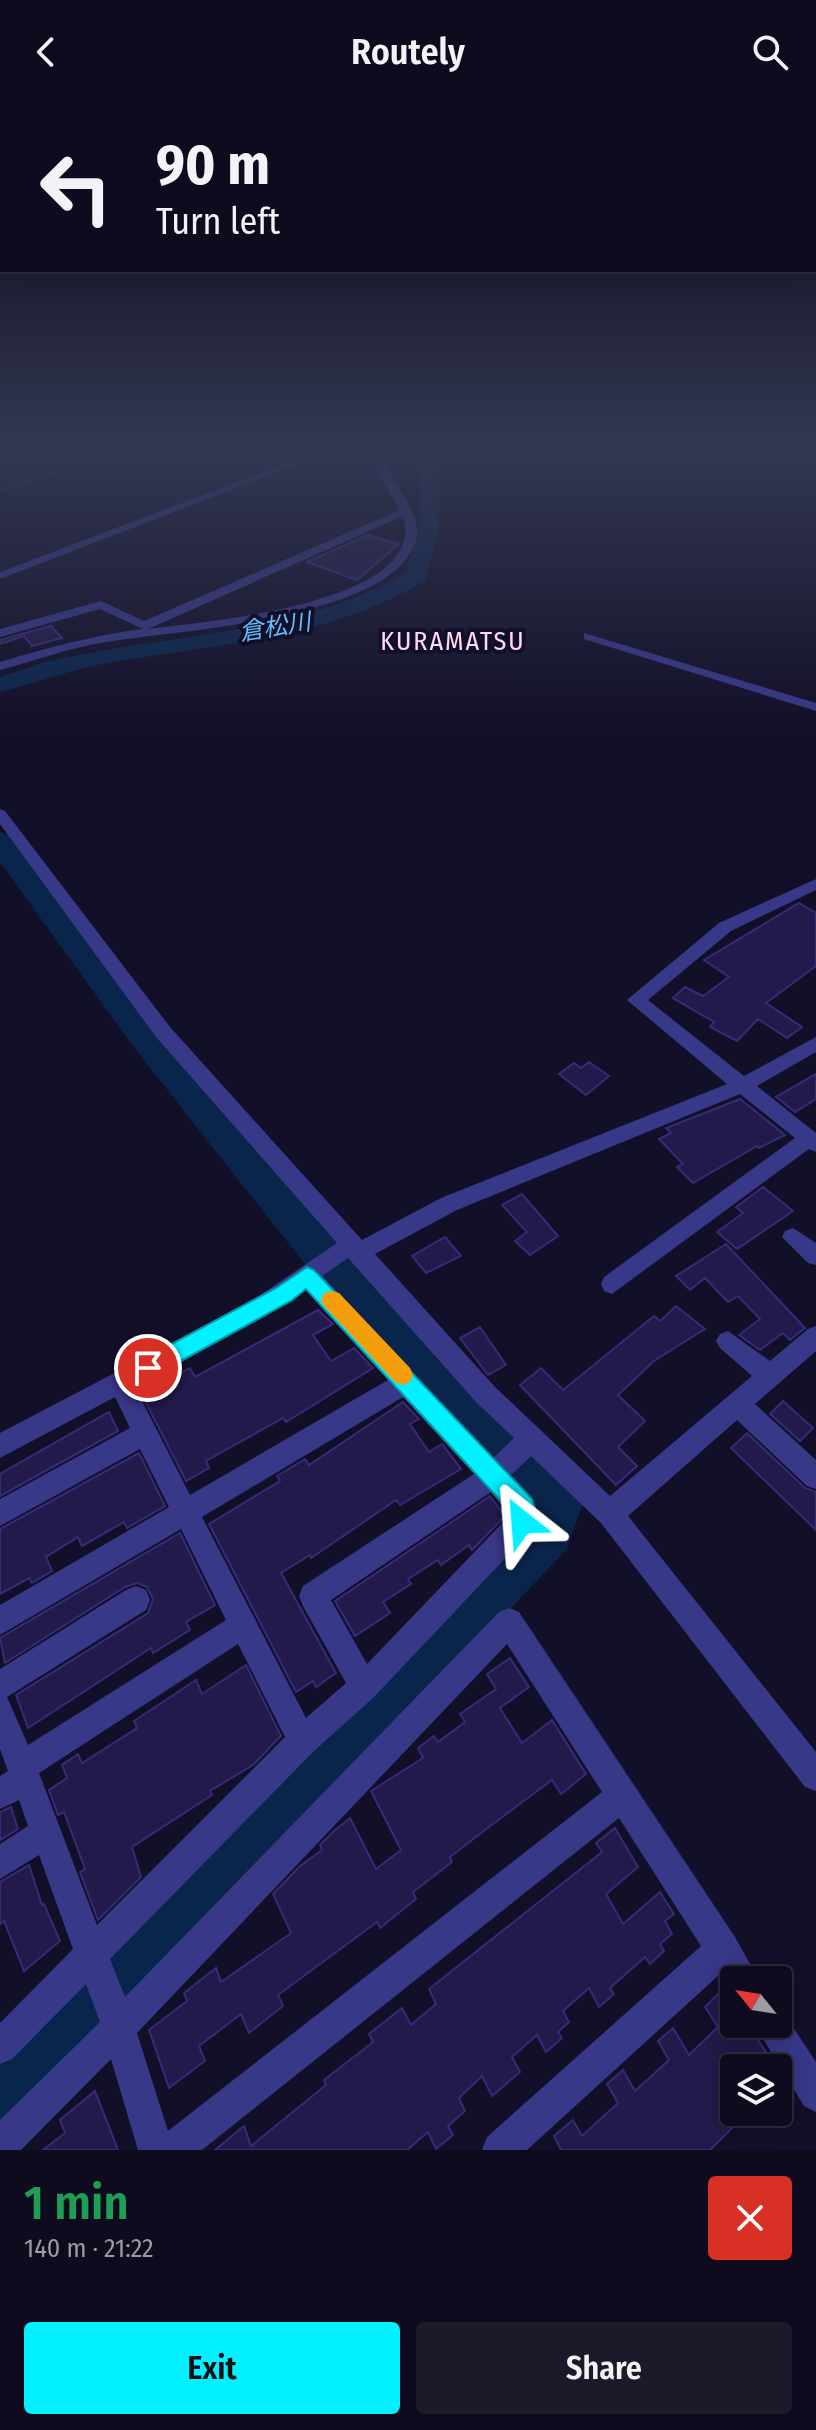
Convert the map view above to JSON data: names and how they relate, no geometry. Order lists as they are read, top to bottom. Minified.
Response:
{"districts":["KURAMATSU"],"water":["倉松川"],"north":"top left","page":{"header":"Routely","turn":["90 m","Turn left"],"heading":["1 min","140 m · 21:22"],"buttons":["Exit","Share"]}}
